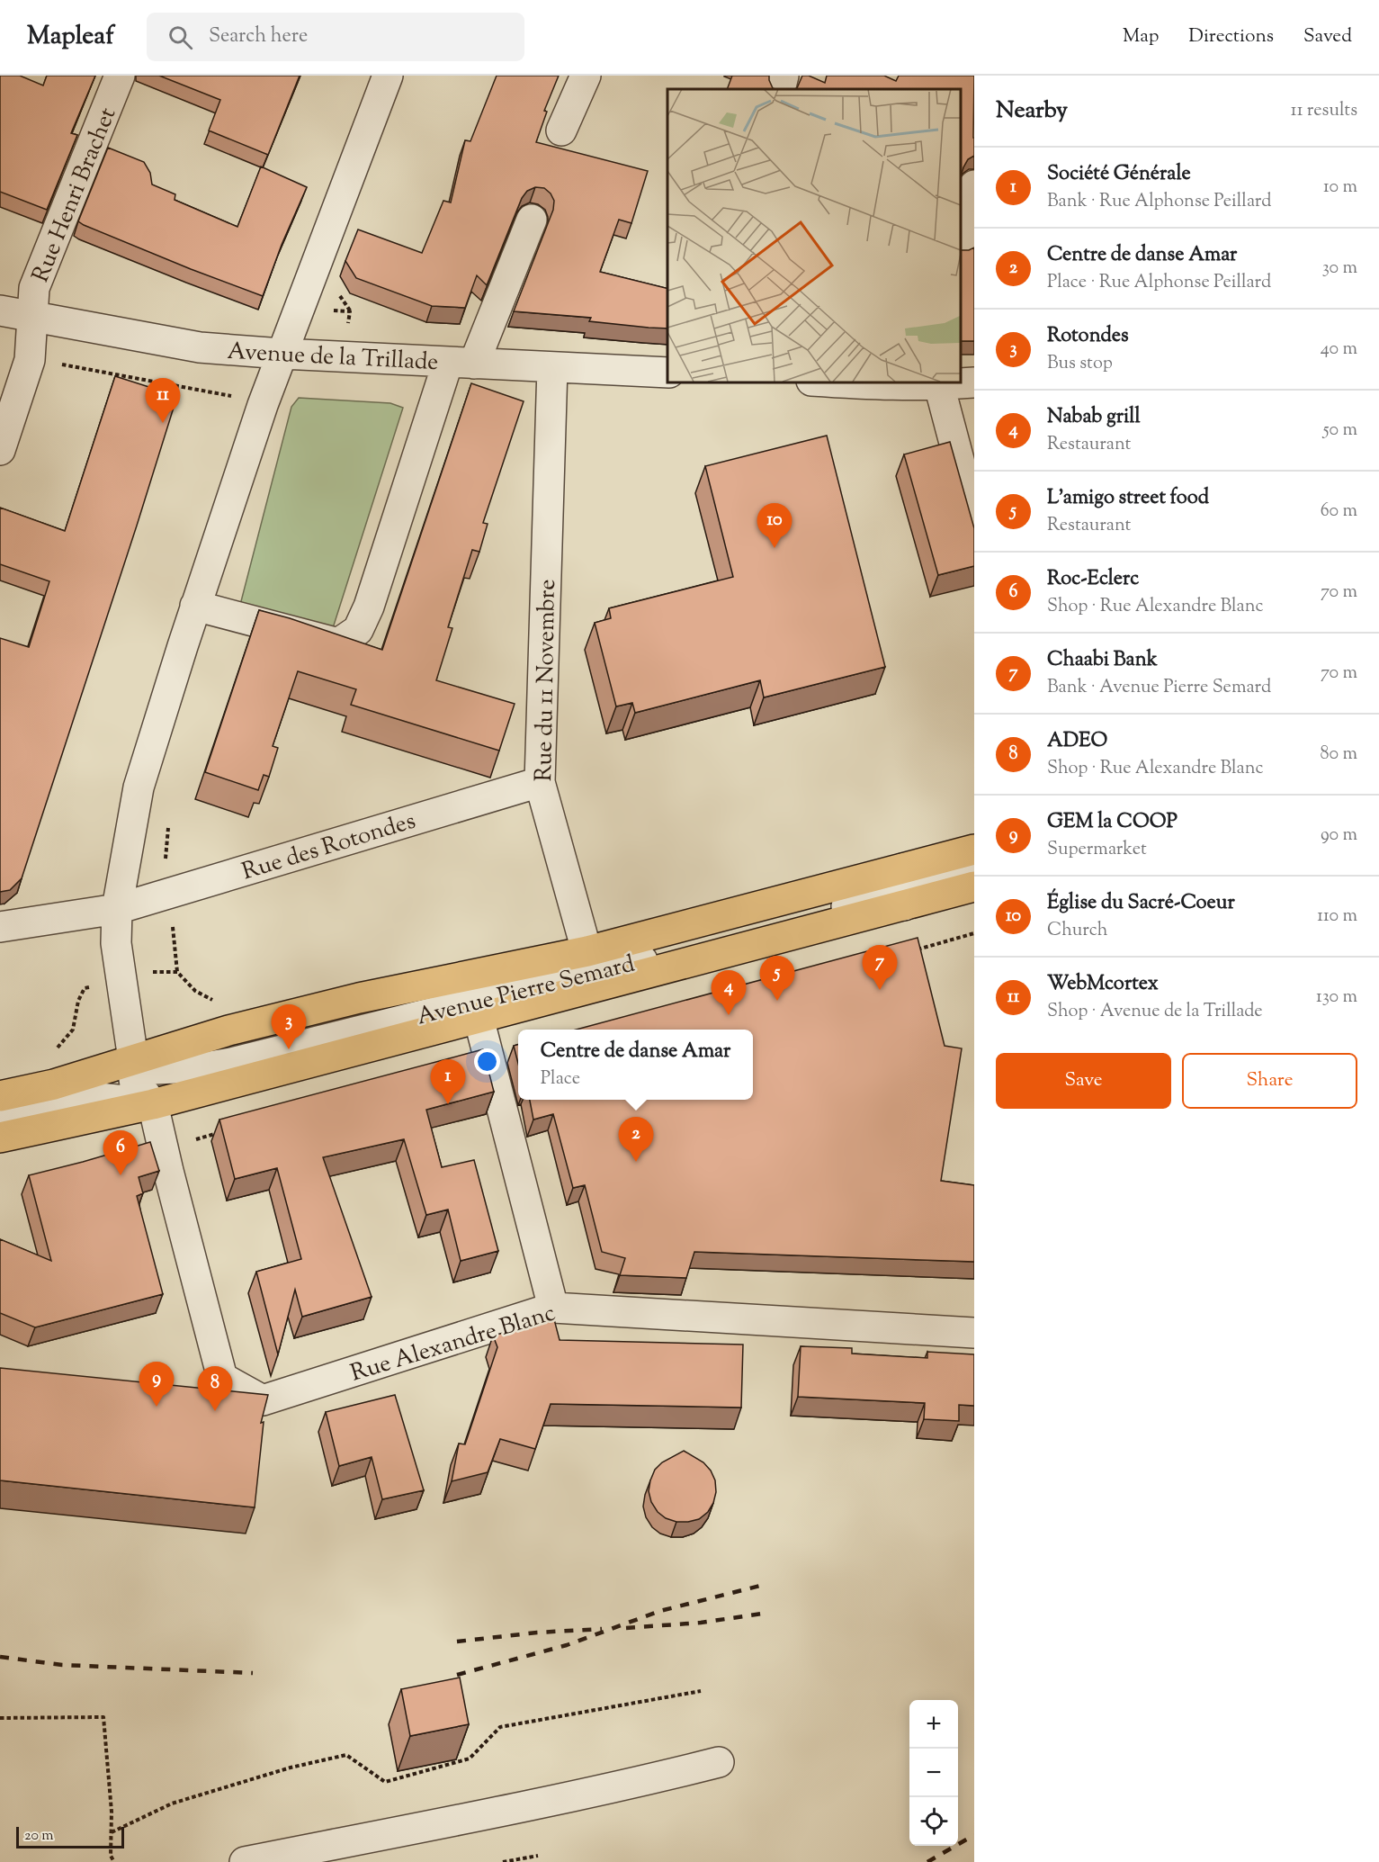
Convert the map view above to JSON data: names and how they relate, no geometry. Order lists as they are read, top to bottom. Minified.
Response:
{"streets":{"main road":["Avenue Pierre Semard"],"street":["Rue Henri Brachet","Avenue de la Trillade","Rue du 11 Novembre","Rue des Rotondes","Rue Alexandre Blanc"]},"crossings":[["Rue Henri Brachet","Avenue de la Trillade"],["Avenue de la Trillade","Rue du 11 Novembre"],["Rue du 11 Novembre","Rue des Rotondes"],["Rue du 11 Novembre","Avenue Pierre Semard"],["Avenue Pierre Semard","Rue Alexandre Blanc"]],"scale_bar":"20 m","page":{"header":"Mapleaf","search":"Search here","nav":["Map","Directions","Saved"],"heading":["Nearby","11 results"],"list":[{"mark":"1","name":"Société Générale","note":"Bank · Rue Alphonse Peillard","value":"10 m"},{"mark":"2","name":"Centre de danse Amar","note":"Place · Rue Alphonse Peillard","value":"30 m"},{"mark":"3","name":"Rotondes","note":"Bus stop","value":"40 m"},{"mark":"4","name":"Nabab grill","note":"Restaurant","value":"50 m"},{"mark":"5","name":"L'amigo street food","note":"Restaurant","value":"60 m"},{"mark":"6","name":"Roc-Eclerc","note":"Shop · Rue Alexandre Blanc","value":"70 m"},{"mark":"7","name":"Chaabi Bank","note":"Bank · Avenue Pierre Semard","value":"70 m"},{"mark":"8","name":"ADEO","note":"Shop · Rue Alexandre Blanc","value":"80 m"},{"mark":"9","name":"GEM la COOP","note":"Supermarket","value":"90 m"},{"mark":"10","name":"Église du Sacré-Coeur","note":"Church","value":"110 m"},{"mark":"11","name":"WebMcortex","note":"Shop · Avenue de la Trillade","value":"130 m"}],"pins":["11","10","7","5","4","3","1","2","6","9","8"],"popup":["Centre de danse Amar","Place"],"buttons":["Save","Share"],"map_buttons":["+","−"],"scale":"20 m"}}
